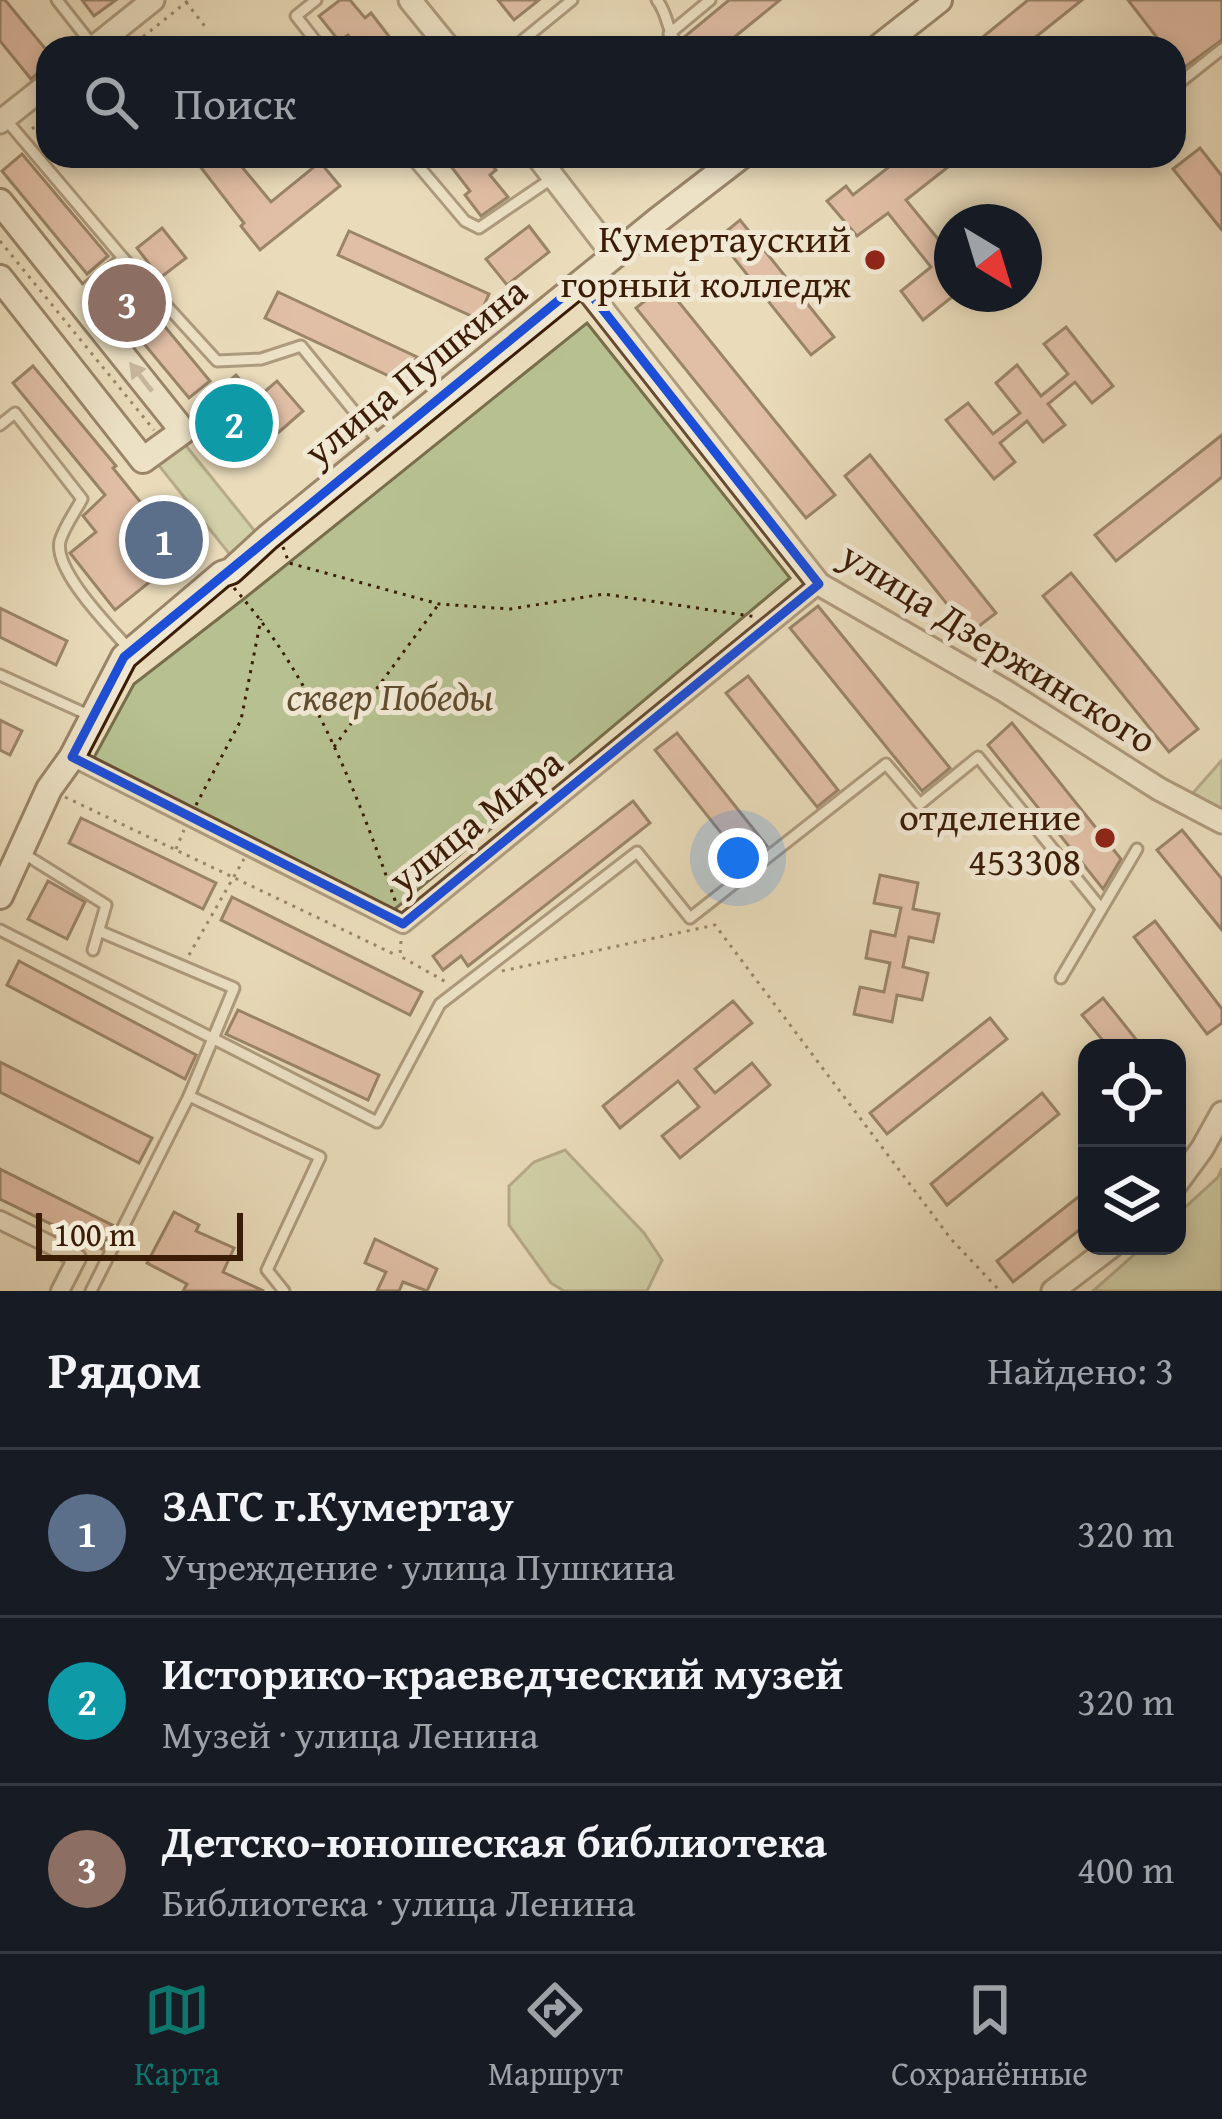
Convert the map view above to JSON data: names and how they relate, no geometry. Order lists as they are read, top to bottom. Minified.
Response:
{"streets":{"main road":["улица Пушкина"],"street":["улица Дзержинского","улица Мира"]},"crossings":[["улица Пушкина","улица Дзержинского"],["улица Пушкина","улица Мира"],["улица Дзержинского","улица Мира"]],"parks":["сквер Победы"],"places":["Кумертауский горный колледж","отделение 453308"],"scale_bar":"100 m","north":"bottom right","page":{"search":"Поиск","pins":["3","2","1"],"scale":"100 m","heading":["Рядом","Найдено: 3"],"list":[{"mark":"1","name":"ЗАГС г.Кумертау","note":"Учреждение · улица Пушкина","value":"320 m"},{"mark":"2","name":"Историко-краеведческий музей","note":"Музей · улица Ленина","value":"320 m"},{"mark":"3","name":"Детско-юношеская библиотека","note":"Библиотека · улица Ленина","value":"400 m"}],"nav":["Карта","Маршрут","Сохранённые"]}}
